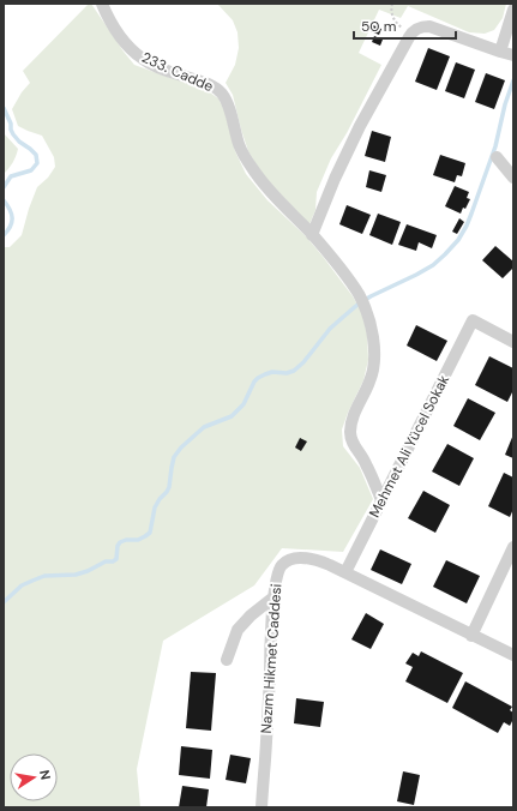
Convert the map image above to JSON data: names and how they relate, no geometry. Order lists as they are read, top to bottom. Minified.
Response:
{"streets":{"street":["233. Cadde","Mehmet Ali Yücel Sokak","Nazım Hikmet Caddesi"]},"crossings":[["233. Cadde","Mehmet Ali Yücel Sokak"],["Mehmet Ali Yücel Sokak","Nazım Hikmet Caddesi"]],"scale_bar":"50 m","north":"right"}
